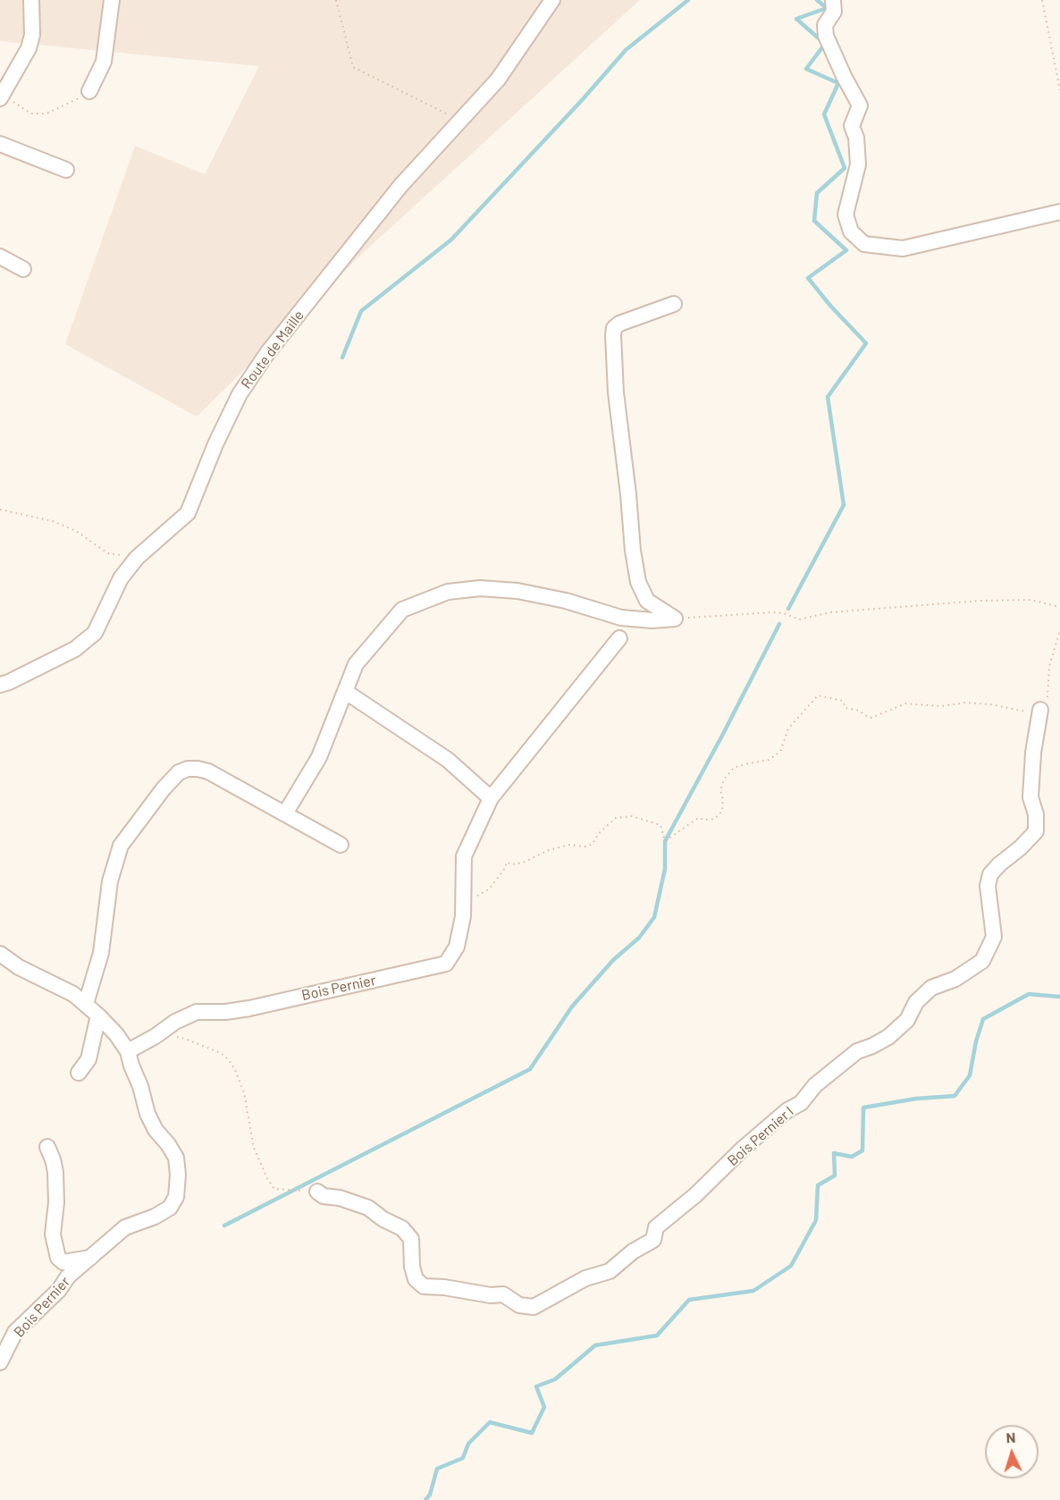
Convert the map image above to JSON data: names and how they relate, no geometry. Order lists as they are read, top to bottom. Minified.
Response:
{"streets":{"street":["Route de Maille","Bois Pernier","Bois Pernier I"]},"north":"top"}
